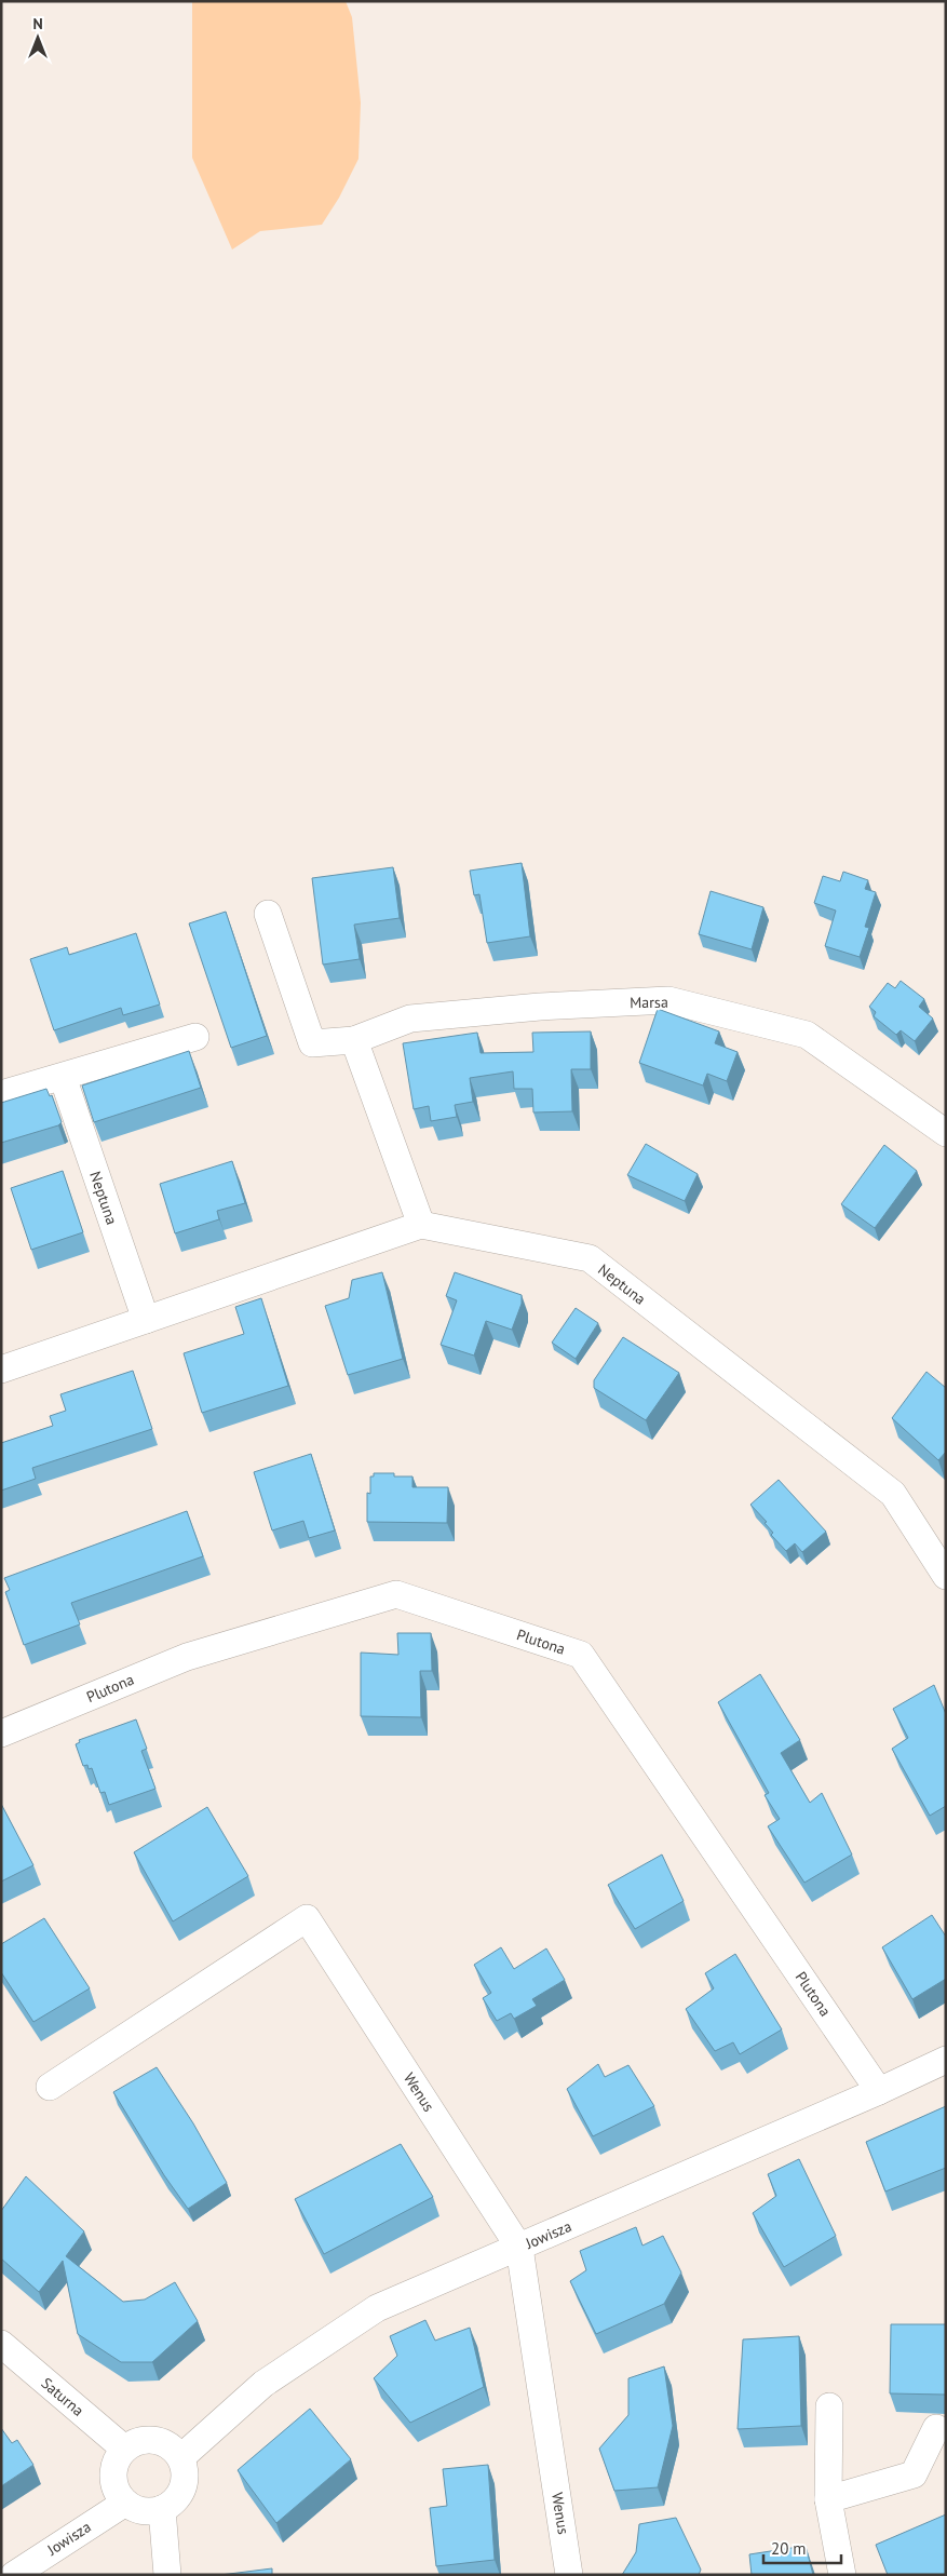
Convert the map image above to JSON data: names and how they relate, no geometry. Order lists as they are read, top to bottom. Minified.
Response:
{"streets":{"street":["Marsa","Neptuna","Plutona","Wenus","Jowisza","Saturna"]},"crossings":[["Plutona","Jowisza"],["Wenus","Jowisza"],["Jowisza","Saturna"]],"scale_bar":"20 m","north":"top"}
